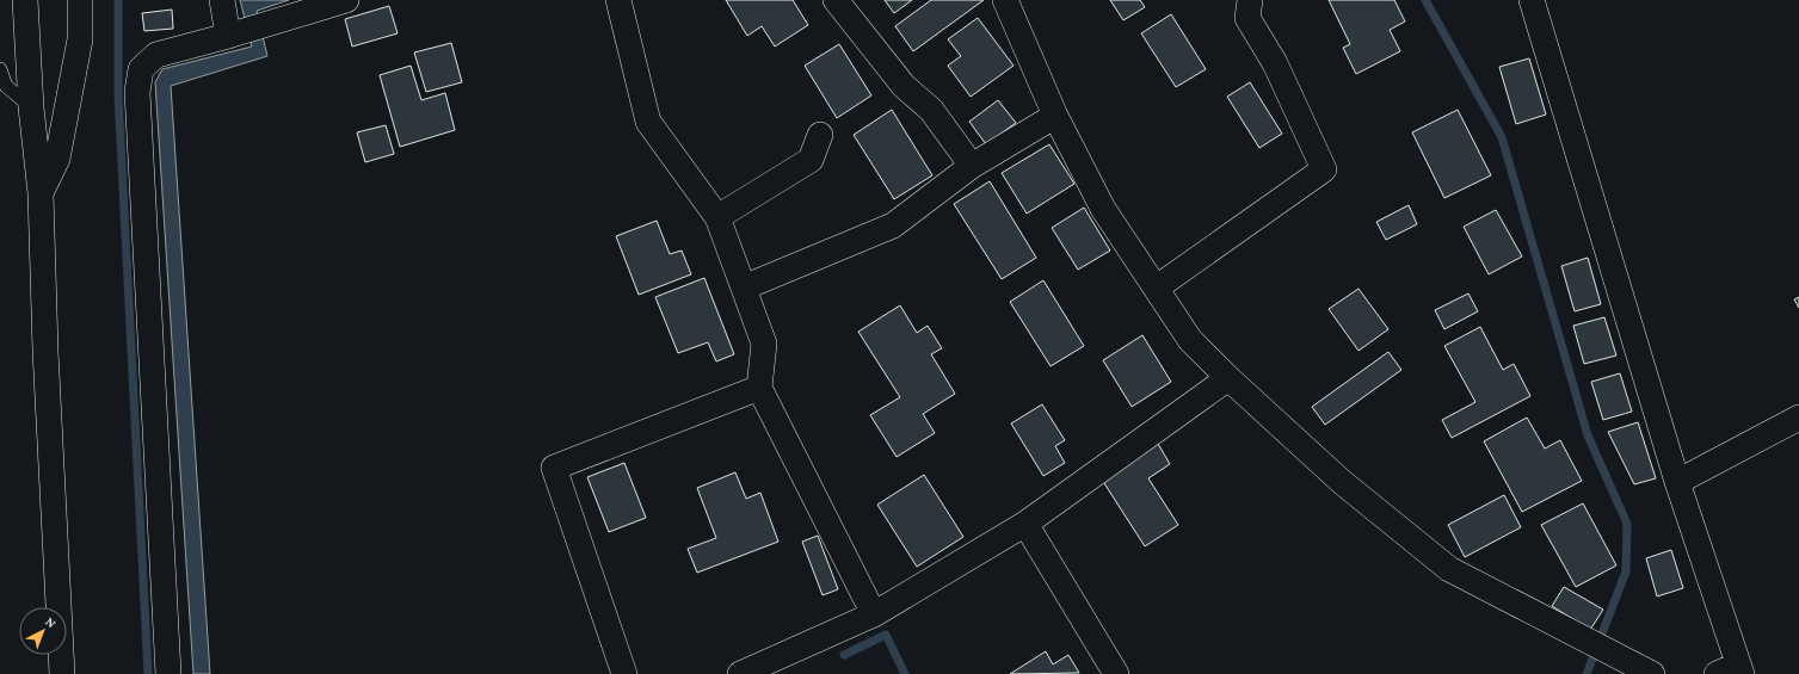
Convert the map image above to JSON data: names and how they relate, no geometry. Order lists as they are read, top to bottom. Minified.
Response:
{"north":"top right"}
